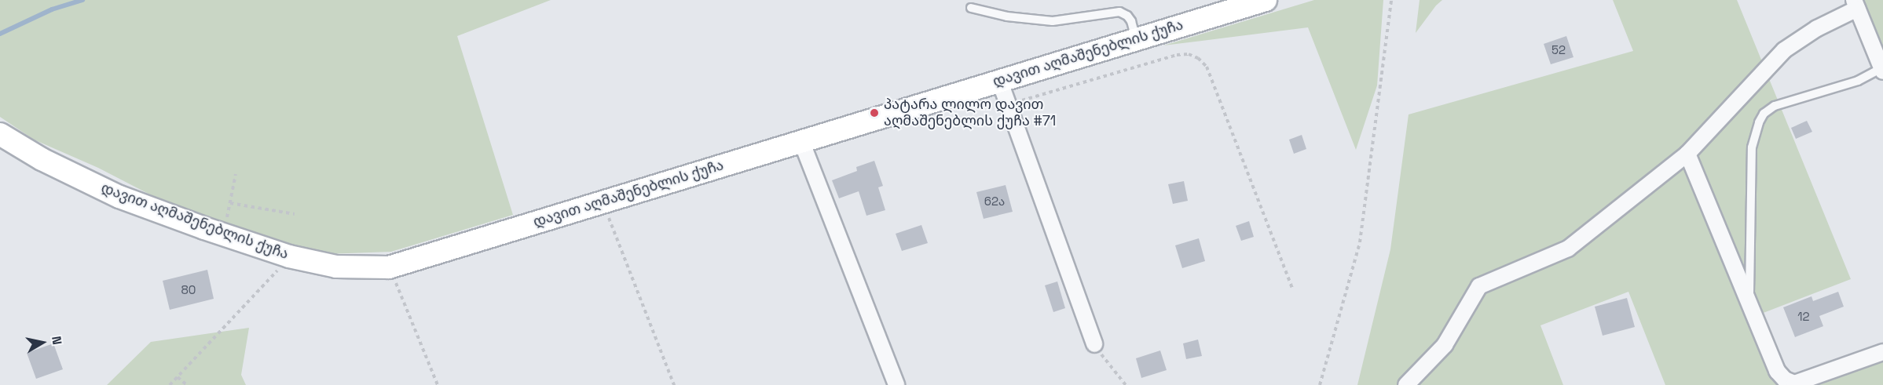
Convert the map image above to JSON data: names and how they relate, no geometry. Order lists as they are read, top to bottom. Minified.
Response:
{"streets":{"street":["დავით აღმაშენებლის ქუჩა"]},"places":["პატარა ლილო დავით აღმაშენებლის ქუჩა #71"],"house_numbers":["52","62ა","80","12"],"north":"right"}
